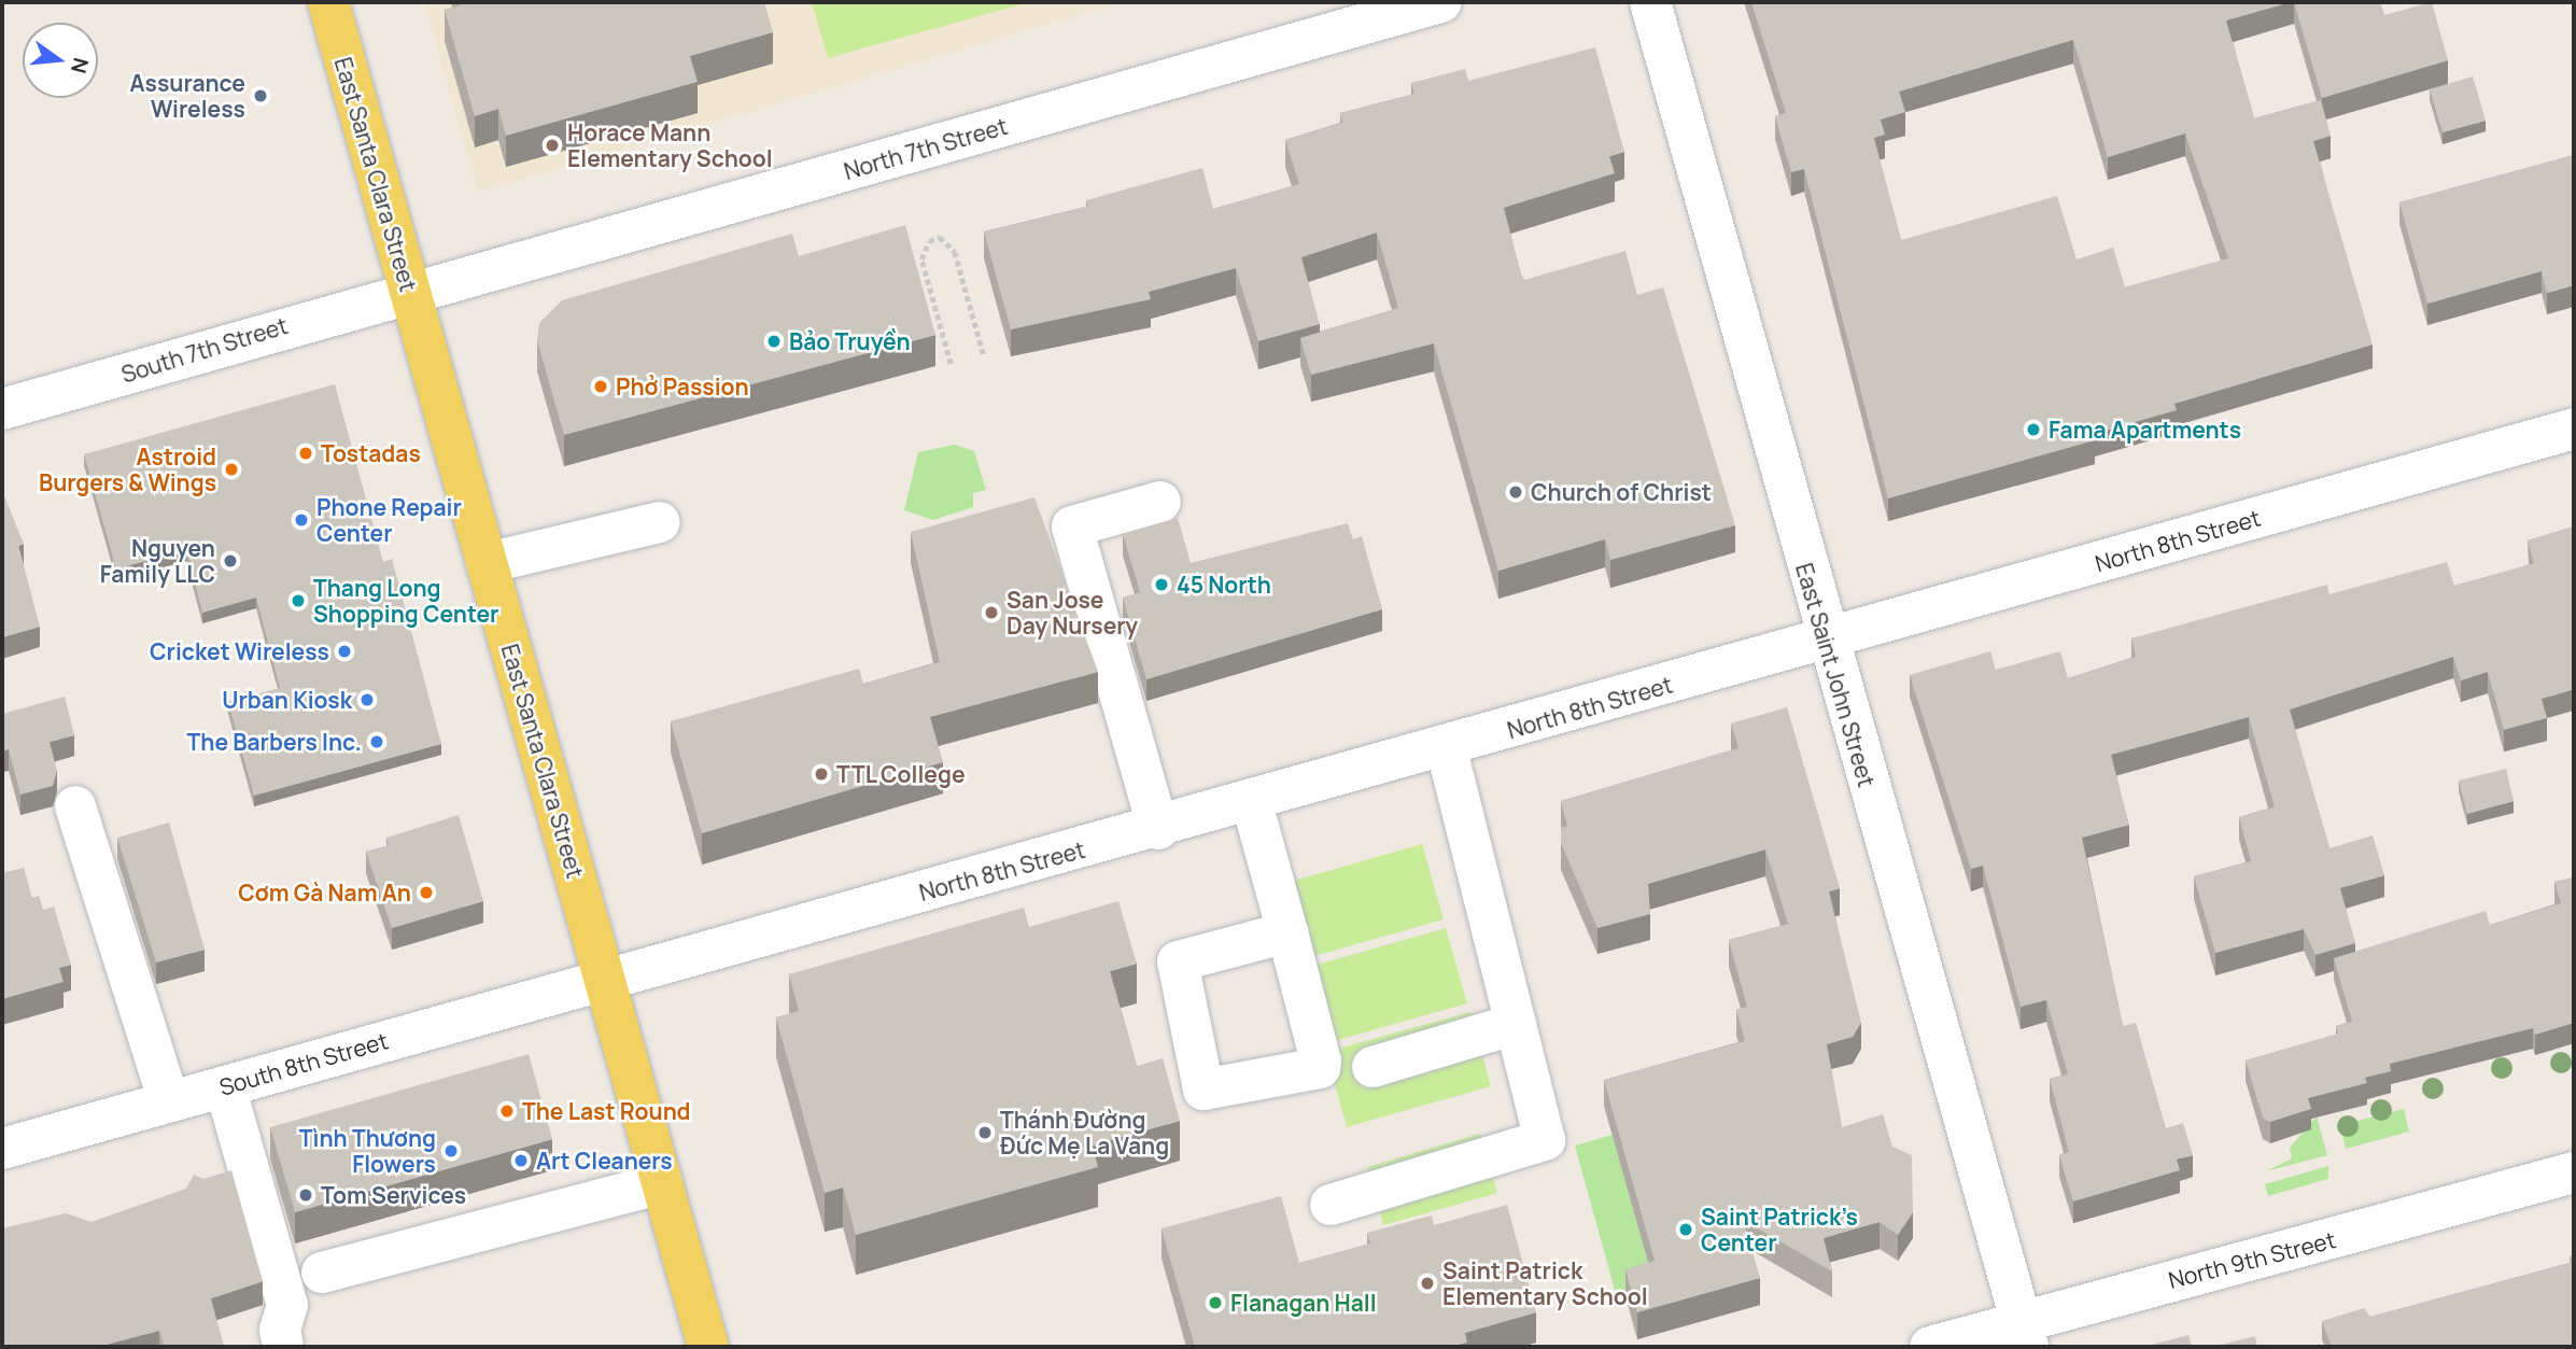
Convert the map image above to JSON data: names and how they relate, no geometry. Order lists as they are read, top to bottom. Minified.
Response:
{"streets":{"main road":["East Santa Clara Street"],"street":["North 7th Street","South 7th Street","North 8th Street","East Saint John Street","South 8th Street","North 9th Street"]},"crossings":[["North 7th Street","East Santa Clara Street"],["North 7th Street","South 7th Street"],["East Santa Clara Street","South 7th Street"],["East Santa Clara Street","North 8th Street"],["East Santa Clara Street","South 8th Street"],["North 8th Street","East Saint John Street"],["North 8th Street","South 8th Street"],["East Saint John Street","North 9th Street"]],"places":["Assurance Wireless","Horace Mann Elementary School","Bảo Truyền","Phở Passion","Fama Apartments","Tostadas","Astroid Burgers & Wings","Church of Christ","Phone Repair Center","Nguyen Family LLC","45 North","Thang Long Shopping Center","San Jose Day Nursery","Cricket Wireless","Urban Kiosk","The Barbers Inc.","TTL College","Cơm Gà Nam An","The Last Round","Thánh Đường Đức Mẹ La Vang","Tình Thương Flowers","Art Cleaners","Tom Services","Saint Patrick’s Center","Saint Patrick Elementary School","Flanagan Hall"],"north":"right"}
